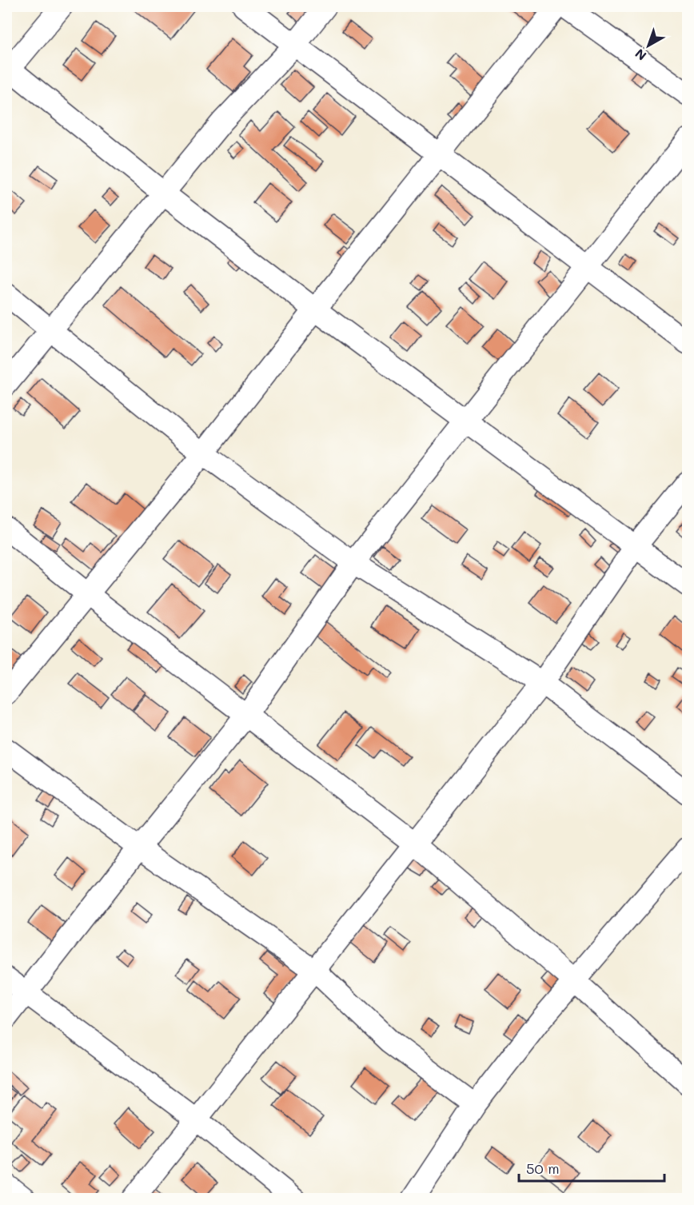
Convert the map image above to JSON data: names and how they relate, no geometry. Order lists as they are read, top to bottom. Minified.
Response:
{"scale_bar":"50 m","north":"bottom left"}
